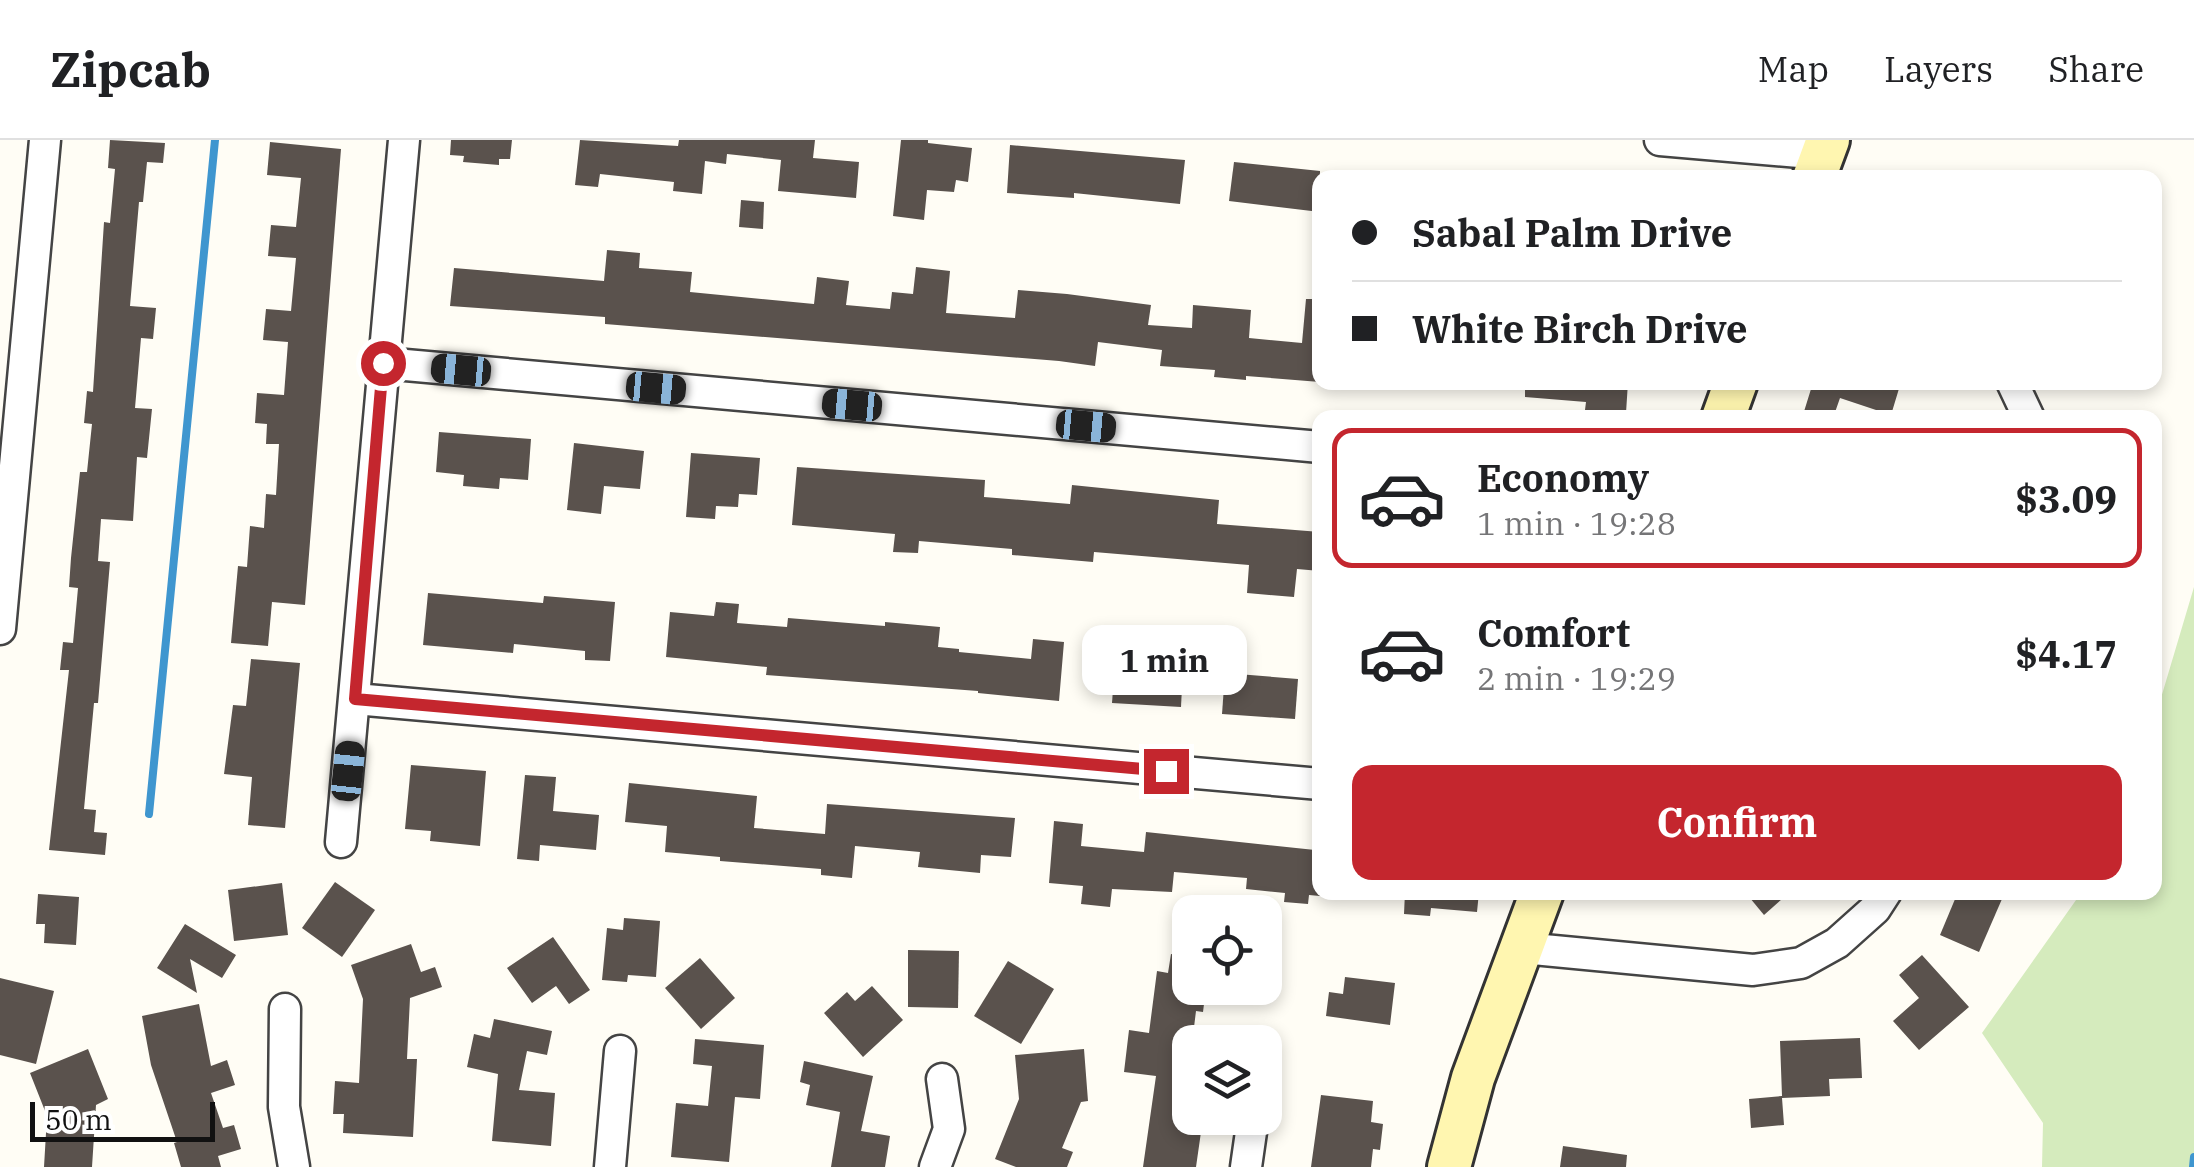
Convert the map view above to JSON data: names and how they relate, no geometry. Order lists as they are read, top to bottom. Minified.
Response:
{"scale_bar":"50 m","page":{"header":"Zipcab","nav":["Map","Layers","Share"],"banner":["Sabal Palm Drive","White Birch Drive"],"list":[{"name":"Economy","note":"1 min · 19:28","value":"$3.09"},{"name":"Comfort","note":"2 min · 19:29","value":"$4.17"}],"bubble":"1 min","buttons":"Confirm","scale":"50 m"}}
